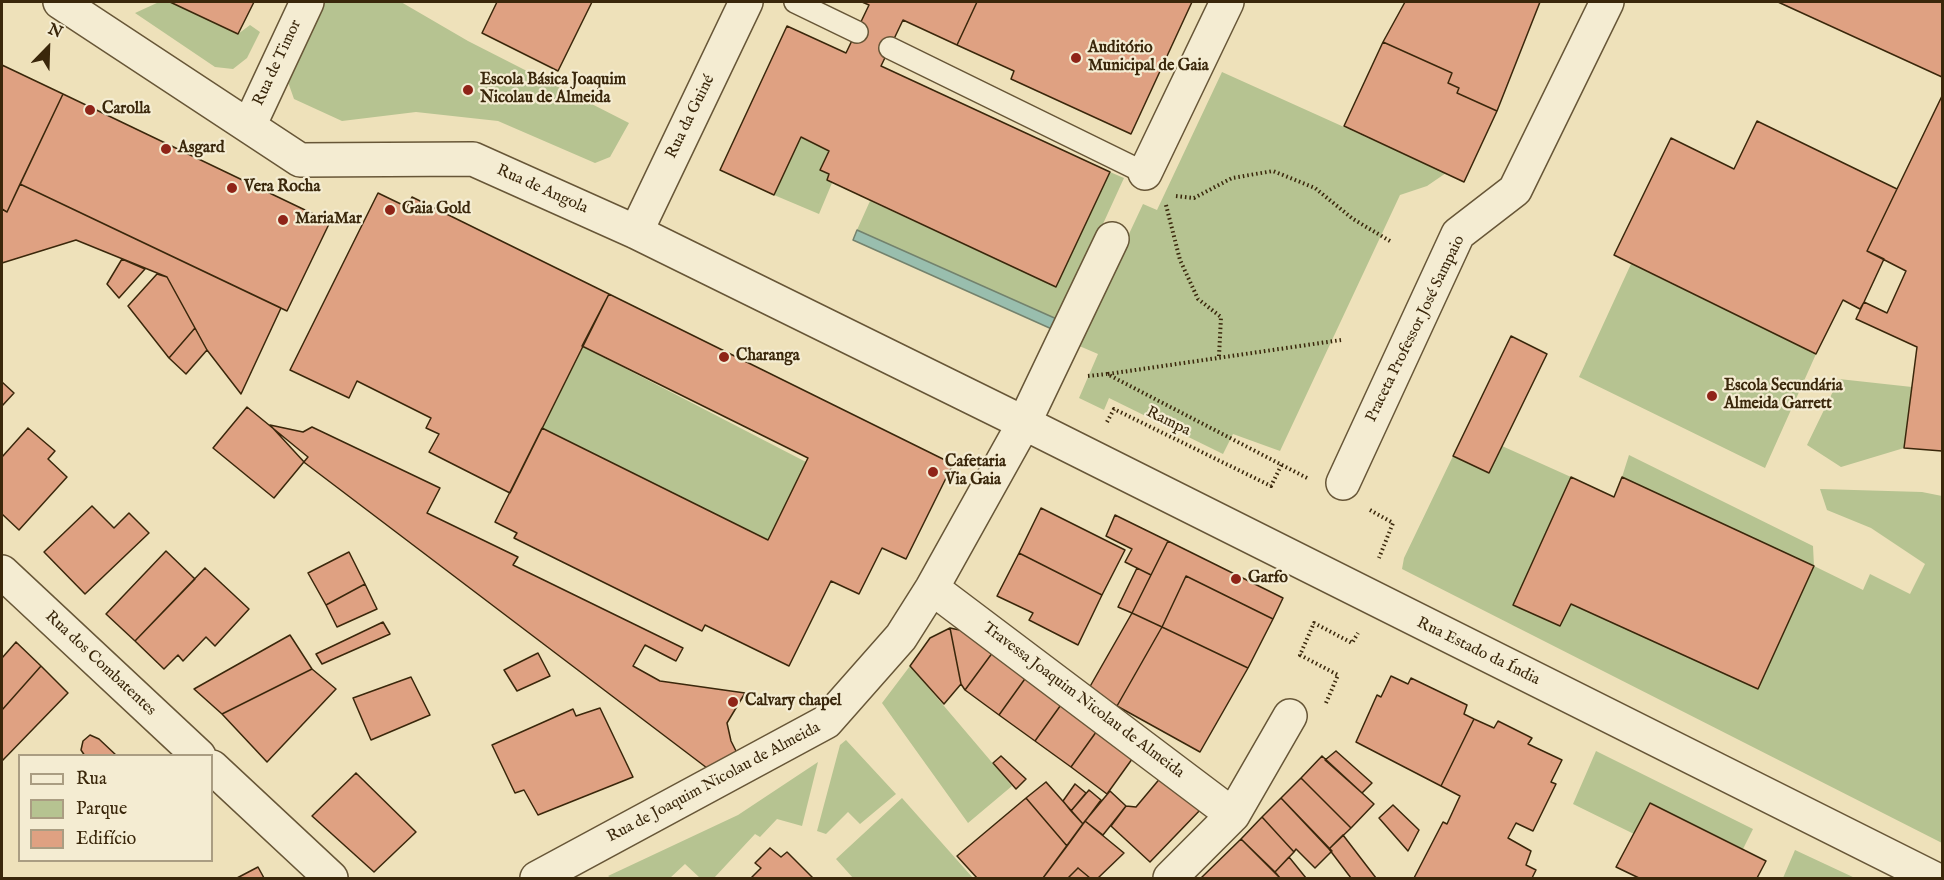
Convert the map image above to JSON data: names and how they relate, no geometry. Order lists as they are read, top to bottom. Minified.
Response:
{"streets":{"street":["Rua de Timor","Rua da Guiné","Rua de Angola","Praceta Professor José Sampaio","Rua Estado da Índia","Rua dos Combatentes","Travessa Joaquim Nicolau de Almeida","Rua de Joaquim Nicolau de Almeida"],"path":["Rampa"]},"crossings":[["Rua de Timor","Rua de Angola"],["Rua da Guiné","Rua de Angola"],["Rua de Angola","Rua Estado da Índia"],["Rua de Angola","Rua de Joaquim Nicolau de Almeida"],["Rua Estado da Índia","Rua de Joaquim Nicolau de Almeida"],["Travessa Joaquim Nicolau de Almeida","Rua de Joaquim Nicolau de Almeida"]],"places":["Auditório Municipal de Gaia","Escola Básica Joaquim Nicolau de Almeida","Carolla","Asgard","Vera Rocha","Gaia Gold","MariaMar","Charanga","Escola Secundária Almeida Garrett","Cafetaria Via Gaia","Garfo","Calvary chapel"],"legend":["Rua","Parque","Edifício"],"north":"top right"}
